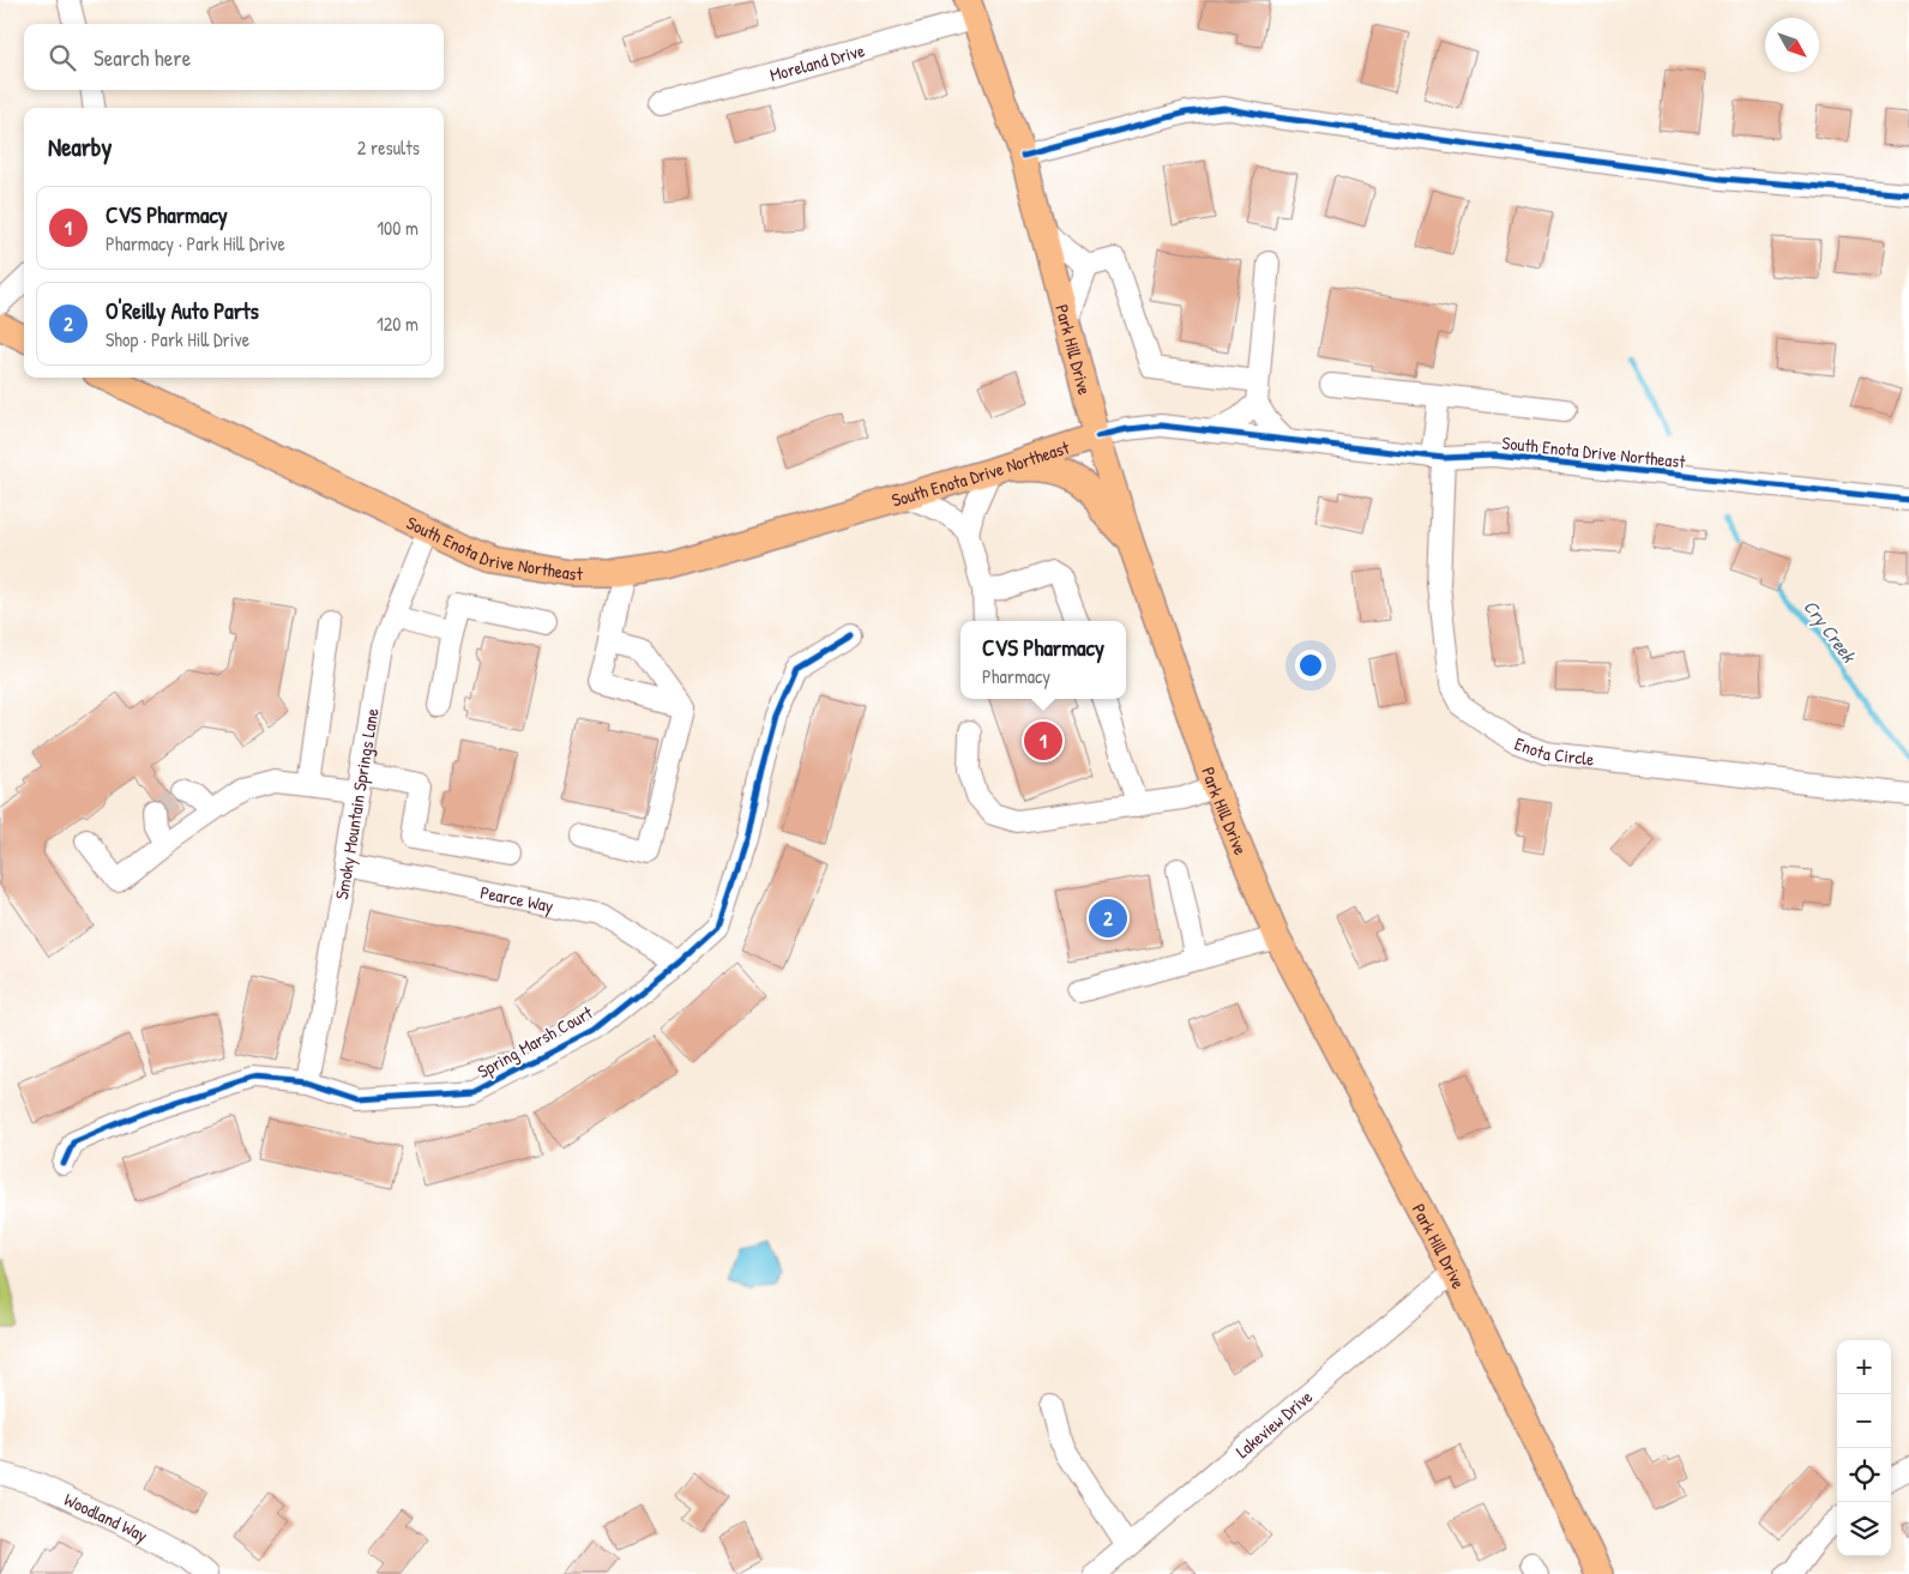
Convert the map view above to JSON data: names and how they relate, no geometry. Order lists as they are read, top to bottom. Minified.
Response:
{"streets":{"main road":["Park Hill Drive","South Enota Drive Northeast"],"street":["Moreland Drive","Enota Circle","Smoky Mountain Springs Lane","Pearce Way","Spring Marsh Court","Lakeview Drive","Woodland Way"]},"crossings":[["Moreland Drive","Park Hill Drive"],["Park Hill Drive","South Enota Drive Northeast"],["Park Hill Drive","Lakeview Drive"],["South Enota Drive Northeast","Enota Circle"],["South Enota Drive Northeast","Smoky Mountain Springs Lane"],["Smoky Mountain Springs Lane","Pearce Way"],["Smoky Mountain Springs Lane","Spring Marsh Court"],["Pearce Way","Spring Marsh Court"]],"water":["Cry Creek"],"north":"bottom right","page":{"search":"Search here","heading":["Nearby","2 results"],"list":[{"mark":"1","name":"CVS Pharmacy","note":"Pharmacy · Park Hill Drive","value":"100 m"},{"mark":"2","name":"O'Reilly Auto Parts","note":"Shop · Park Hill Drive","value":"120 m"}],"popup":["CVS Pharmacy","Pharmacy"],"pins":["1","2"],"map_buttons":["+","−"]}}
